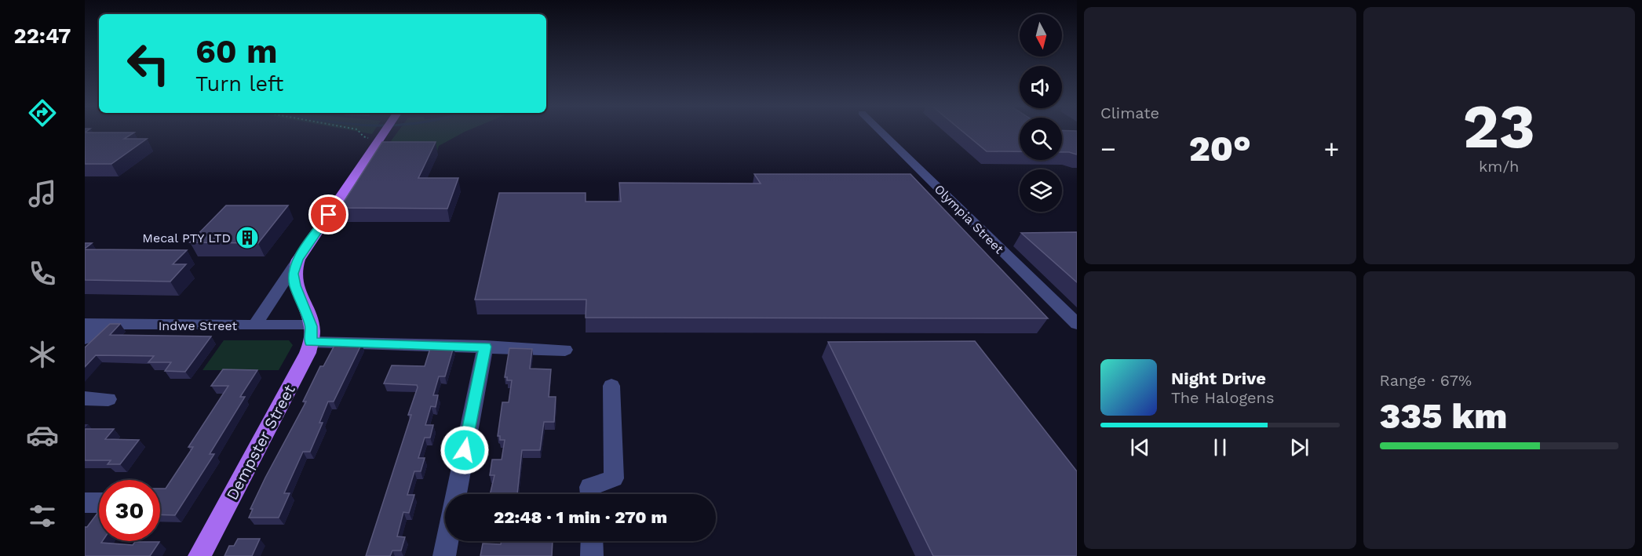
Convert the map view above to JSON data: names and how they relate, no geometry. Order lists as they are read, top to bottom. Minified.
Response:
{"streets":{"main road":["Dempster Street"],"street":["Olympia Street","Indwe Street"]},"crossings":[["Indwe Street","Dempster Street"]],"places":{"building":["Mecal PTY LTD"]},"north":"bottom","page":{"tabs":"22:47","tile":["Climate",["23","km/h"],["Range · 67%","335 km"]],"turn":["60 m","Turn left"],"heat":["−","20°","+"],"song":["Night Drive","The Halogens"],"limit":"30","trip":"22:48 · 1 min · 270 m"}}
